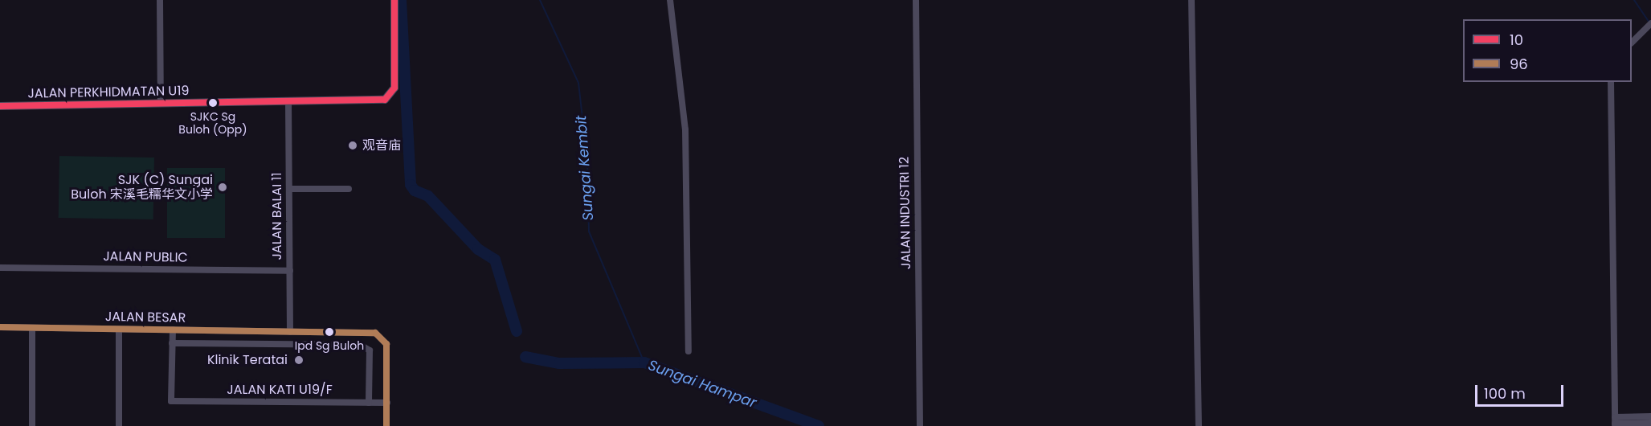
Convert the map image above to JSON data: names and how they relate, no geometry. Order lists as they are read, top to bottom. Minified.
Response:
{"streets":{"street":["JALAN PERKHIDMATAN U19","JALAN INDUSTRI 12","JALAN BALAI 11","JALAN PUBLIC","JALAN BESAR","JALAN KATI U19/F"]},"crossings":[["JALAN PERKHIDMATAN U19","JALAN BALAI 11"],["JALAN BALAI 11","JALAN PUBLIC"],["JALAN BALAI 11","JALAN BESAR"],["JALAN BESAR","JALAN KATI U19/F"]],"water":["Sungai Kembit","Sungai Hampar"],"places":["SJKC Sg Buloh (Opp)","观音庙","SJK (C) Sungai Buloh 宋溪毛糯华文小学","Ipd Sg Buloh","Klinik Teratai"],"lines":["transit line 10","transit line 96"],"legend":["10","96"],"scale_bar":"100 m"}
